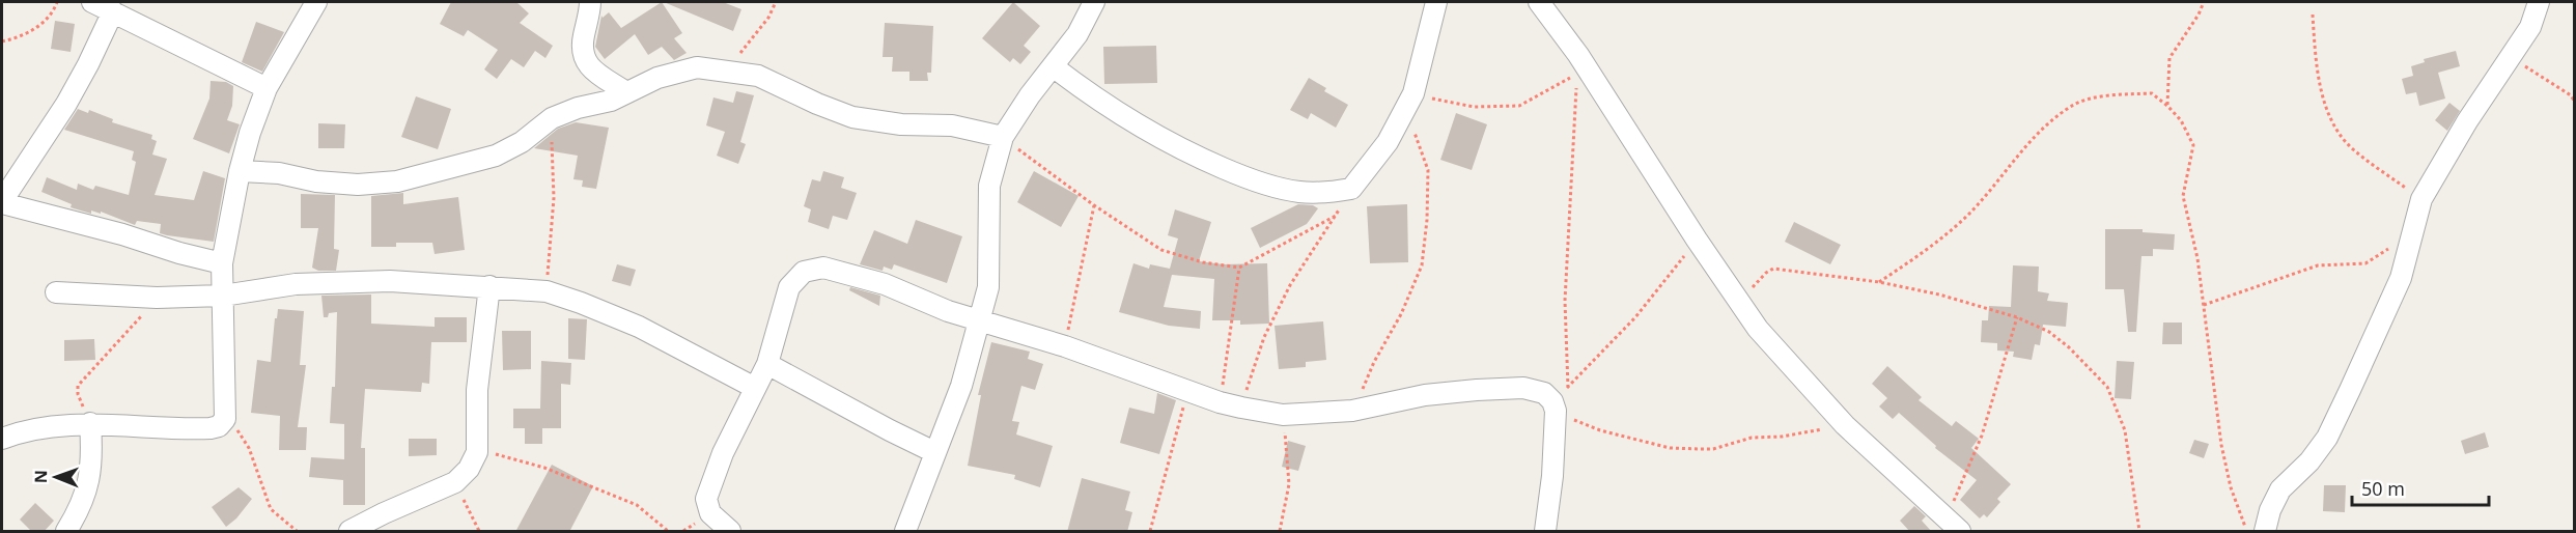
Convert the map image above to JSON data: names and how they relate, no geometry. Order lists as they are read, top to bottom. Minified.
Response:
{"scale_bar":"50 m","north":"left"}
